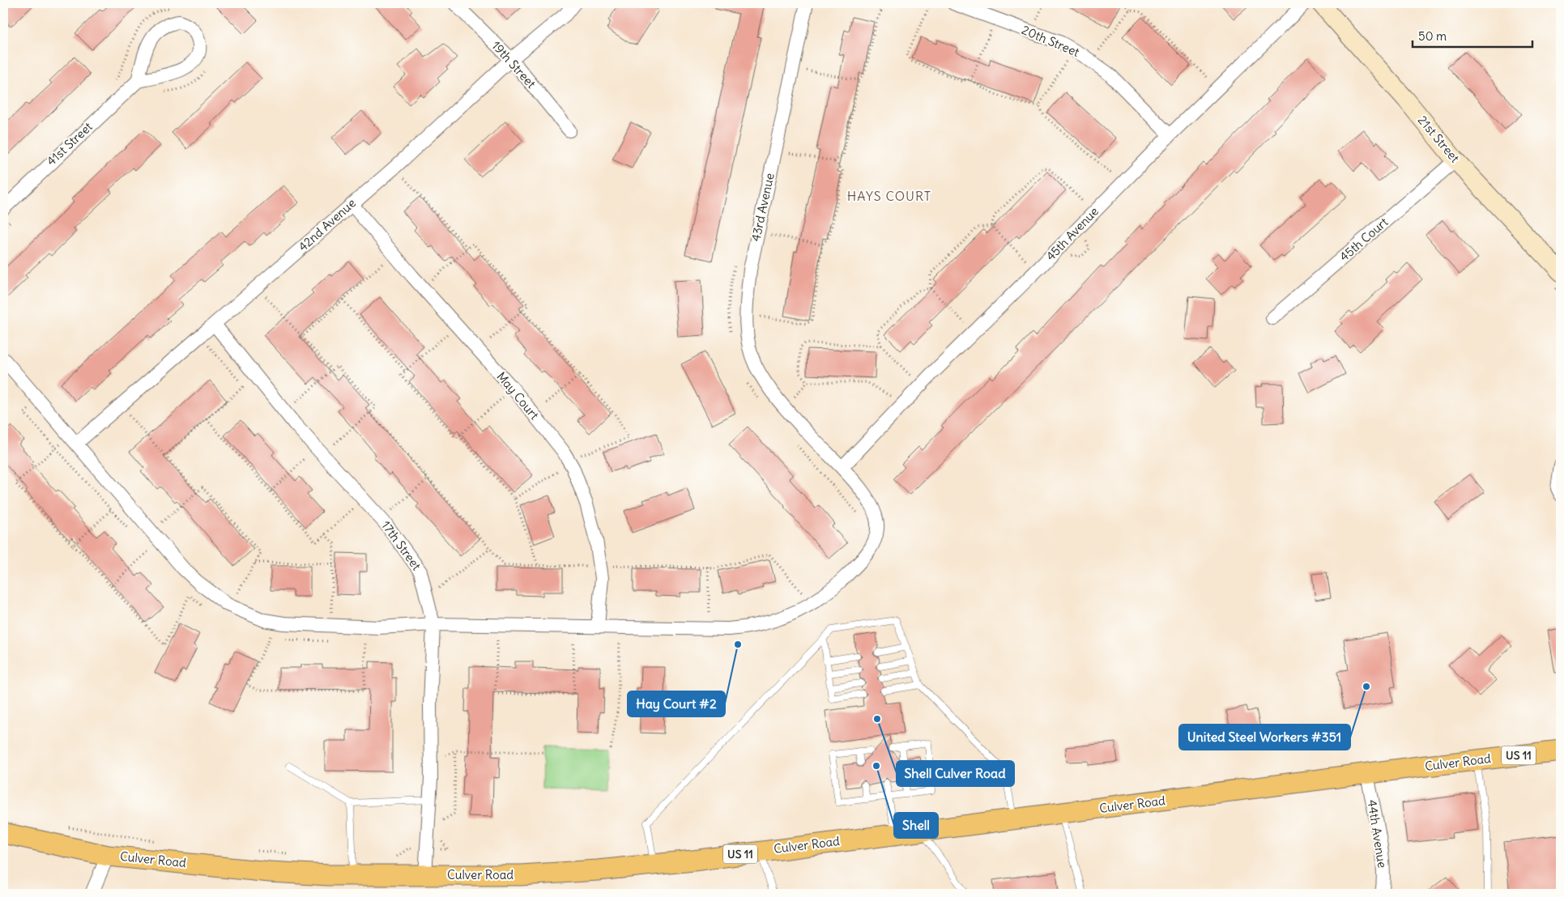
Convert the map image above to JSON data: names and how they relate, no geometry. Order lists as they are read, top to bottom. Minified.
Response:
{"streets":{"main road":["US 11","Culver Road"],"street":["20th Street","19th Street","21st Street","41st Street","43rd Avenue","42nd Avenue","45th Avenue","45th Court","May Court","17th Street","44th Avenue"]},"crossings":[["20th Street","45th Avenue"],["19th Street","42nd Avenue"],["21st Street","45th Court"],["43rd Avenue","42nd Avenue"],["43rd Avenue","45th Avenue"],["43rd Avenue","May Court"],["43rd Avenue","17th Street"],["42nd Avenue","May Court"],["42nd Avenue","17th Street"],["17th Street","Culver Road"],["Culver Road","44th Avenue"]],"districts":["HAYS COURT"],"places":["Hay Court #2","United Steel Workers #351","Shell Culver Road","Shell"],"scale_bar":"50 m"}
